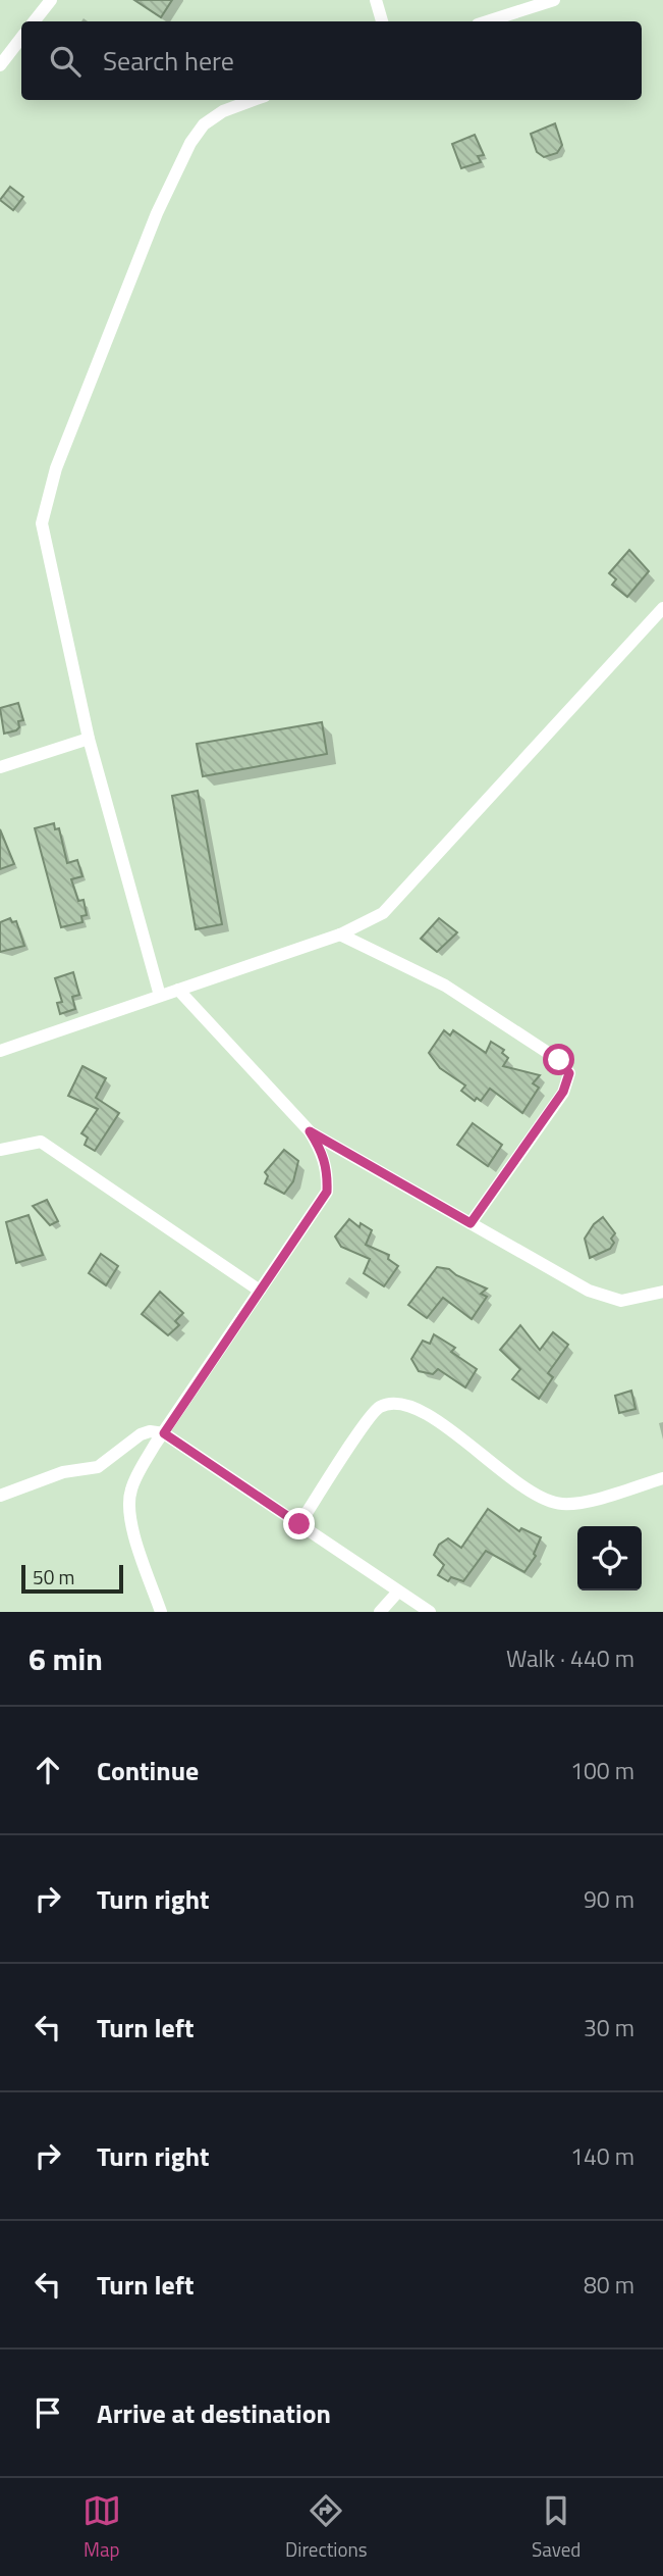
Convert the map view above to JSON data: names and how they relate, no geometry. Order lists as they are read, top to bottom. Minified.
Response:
{"scale_bar":"50 m","page":{"search":"Search here","scale":"50 m","heading":["6 min","Walk · 440 m"],"list":[["Continue","100 m"],["Turn right","90 m"],["Turn left","30 m"],["Turn right","140 m"],["Turn left","80 m"],"Arrive at destination"],"nav":["Map","Directions","Saved"]}}
